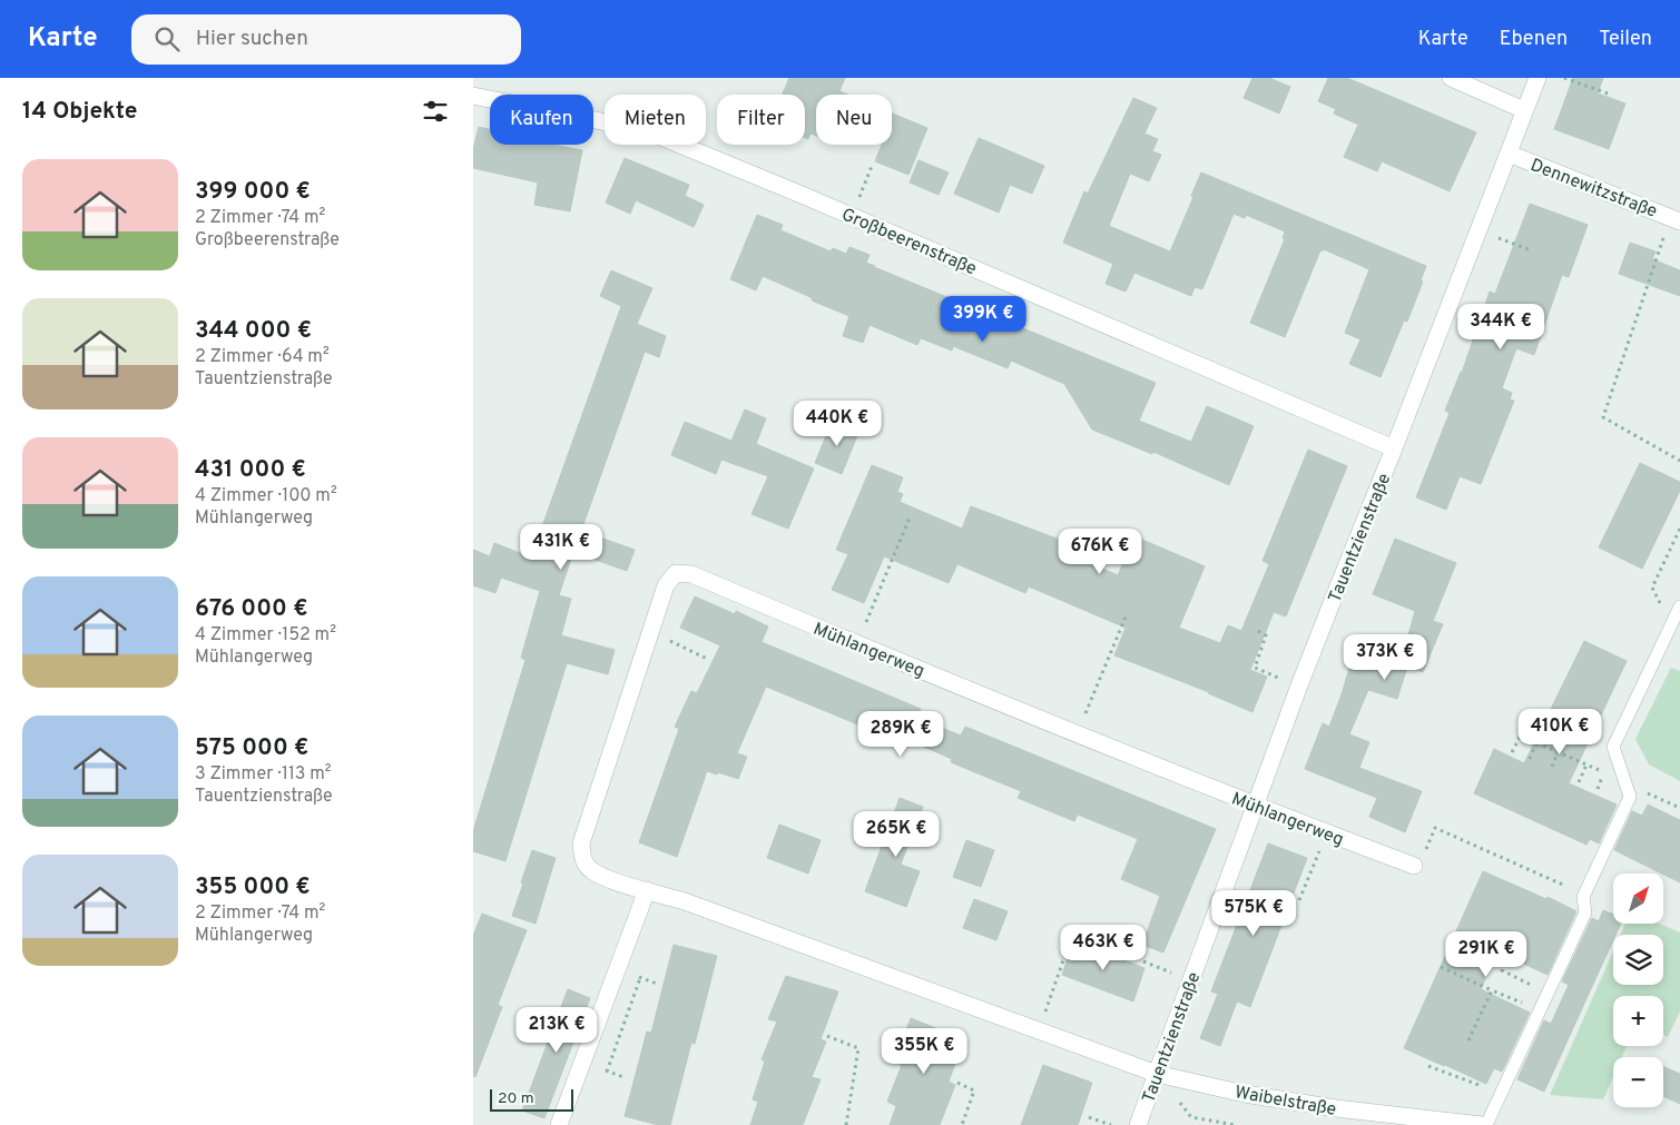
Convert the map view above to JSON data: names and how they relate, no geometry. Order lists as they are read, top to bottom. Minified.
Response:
{"streets":{"street":["Dennewitzstraße","Großbeerenstraße","Tauentzienstraße","Mühlangerweg","Waibelstraße"]},"crossings":[["Dennewitzstraße","Tauentzienstraße"],["Großbeerenstraße","Tauentzienstraße"],["Tauentzienstraße","Mühlangerweg"],["Tauentzienstraße","Waibelstraße"],["Mühlangerweg","Waibelstraße"]],"scale_bar":"20 m","north":"top right","page":{"header":"Karte","search":"Hier suchen","nav":["Karte","Ebenen","Teilen"],"heading":"14 Objekte","chip":["Kaufen","Mieten","Filter","Neu"],"list":[{"name":"399 000 €","note":"2 Zimmer · 74 m² · Großbeerenstraße"},{"name":"344 000 €","note":"2 Zimmer · 64 m² · Tauentzienstraße"},{"name":"431 000 €","note":"4 Zimmer · 100 m² · Mühlangerweg"},{"name":"676 000 €","note":"4 Zimmer · 152 m² · Mühlangerweg"},{"name":"575 000 €","note":"3 Zimmer · 113 m² · Tauentzienstraße"},{"name":"355 000 €","note":"2 Zimmer · 74 m² · Mühlangerweg"}],"price":["399K €","344K €","440K €","431K €","676K €","373K €","410K €","289K €","265K €","575K €","463K €","291K €","213K €","355K €"],"map_buttons":["+","−"],"scale":"20 m"}}
